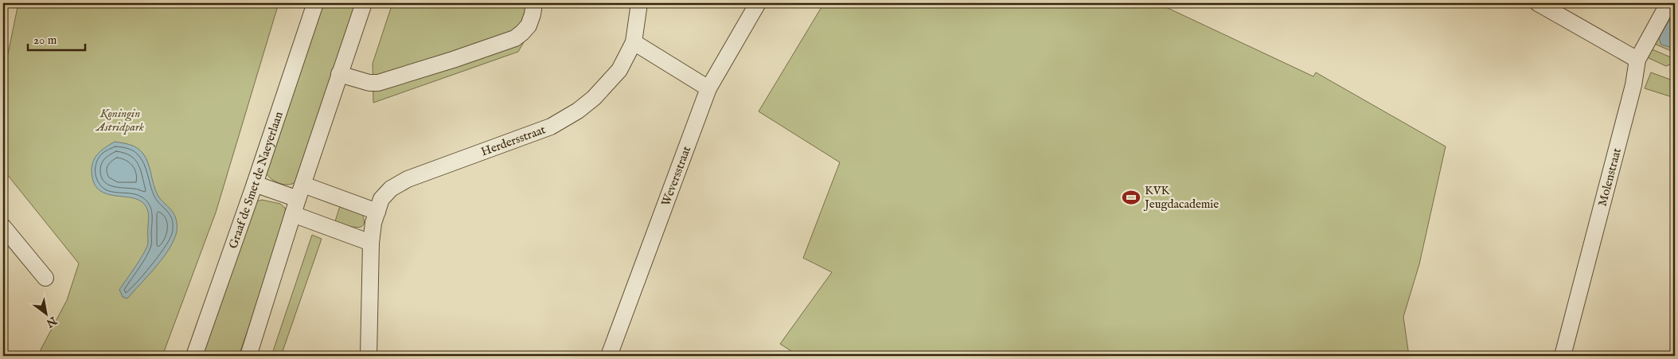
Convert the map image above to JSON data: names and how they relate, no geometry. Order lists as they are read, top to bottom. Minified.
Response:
{"streets":{"street":["Herdersstraat","Weversstraat","Molenstraat","Graaf de Smet de Naeyerlaan"]},"parks":["Koningin Astridpark"],"places":{"sports":["KVK Jeugdacademie"]},"scale_bar":"20 m","north":"bottom right"}
